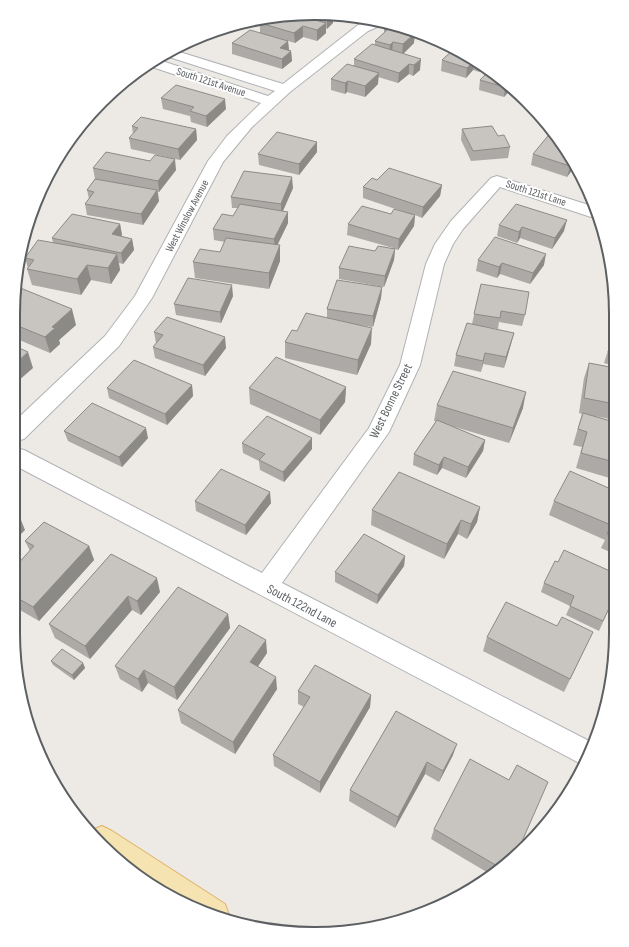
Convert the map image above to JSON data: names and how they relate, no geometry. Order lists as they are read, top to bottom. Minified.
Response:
{"streets":{"street":["South 121st Avenue","South 121st Lane","West Winslow Avenue","West Bonne Street","South 122nd Lane"]},"crossings":[["South 121st Avenue","West Winslow Avenue"],["South 121st Lane","West Bonne Street"],["West Bonne Street","South 122nd Lane"]]}
